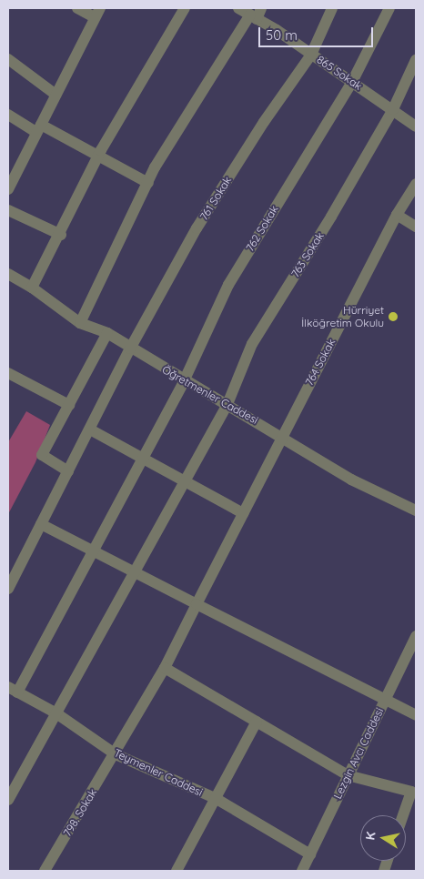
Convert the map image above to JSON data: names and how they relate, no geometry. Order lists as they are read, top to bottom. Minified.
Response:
{"streets":{"street":["865 Sokak","761 Sokak","762 Sokak","763 Sokak","764 Sokak","Öğretmenler Caddesi","Lezgin Avcı Caddesi","Teymenler Caddesi","798. Sokak"]},"crossings":[["865 Sokak","761 Sokak"],["865 Sokak","762 Sokak"],["865 Sokak","763 Sokak"],["761 Sokak","Öğretmenler Caddesi"],["762 Sokak","Öğretmenler Caddesi"],["762 Sokak","Teymenler Caddesi"],["763 Sokak","Öğretmenler Caddesi"],["763 Sokak","Teymenler Caddesi"],["764 Sokak","Öğretmenler Caddesi"],["764 Sokak","798. Sokak"],["Lezgin Avcı Caddesi","Teymenler Caddesi"],["Teymenler Caddesi","798. Sokak"]],"places":["Hürriyet İlköğretim Okulu"],"scale_bar":"50 m","north":"left"}
